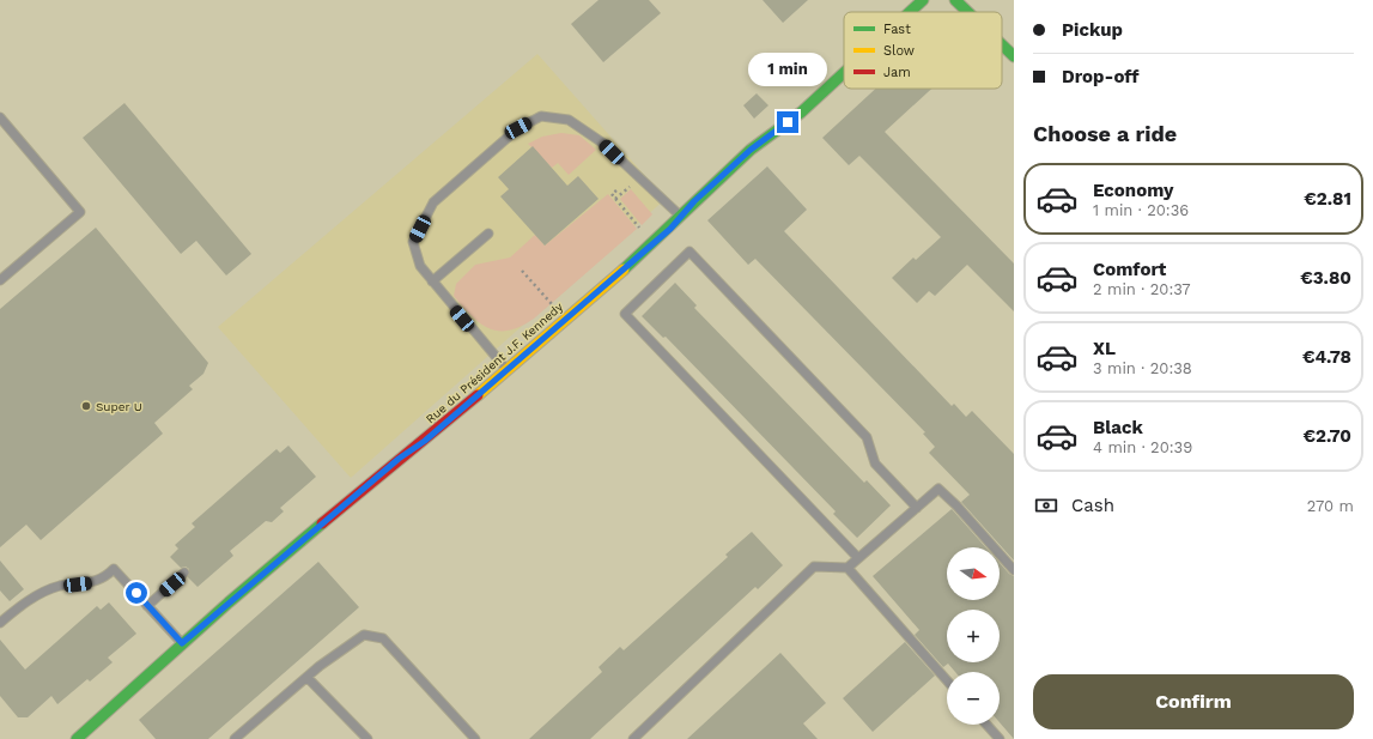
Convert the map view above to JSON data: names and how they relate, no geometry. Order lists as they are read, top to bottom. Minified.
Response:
{"streets":{"street":["Rue du Président J.F. Kennedy"]},"places":["Super U"],"legend":["Fast","Slow","Jam"],"north":"right","page":{"banner":["Pickup","Drop-off"],"bubble":"1 min","heading":"Choose a ride","list":[{"name":"Economy","note":"1 min · 20:36","value":"€2.81"},{"name":"Comfort","note":"2 min · 20:37","value":"€3.80"},{"name":"XL","note":"3 min · 20:38","value":"€4.78"},{"name":"Black","note":"4 min · 20:39","value":"€2.70"}],"pay":["Cash","270 m"],"map_buttons":["+","−"],"buttons":"Confirm"}}
